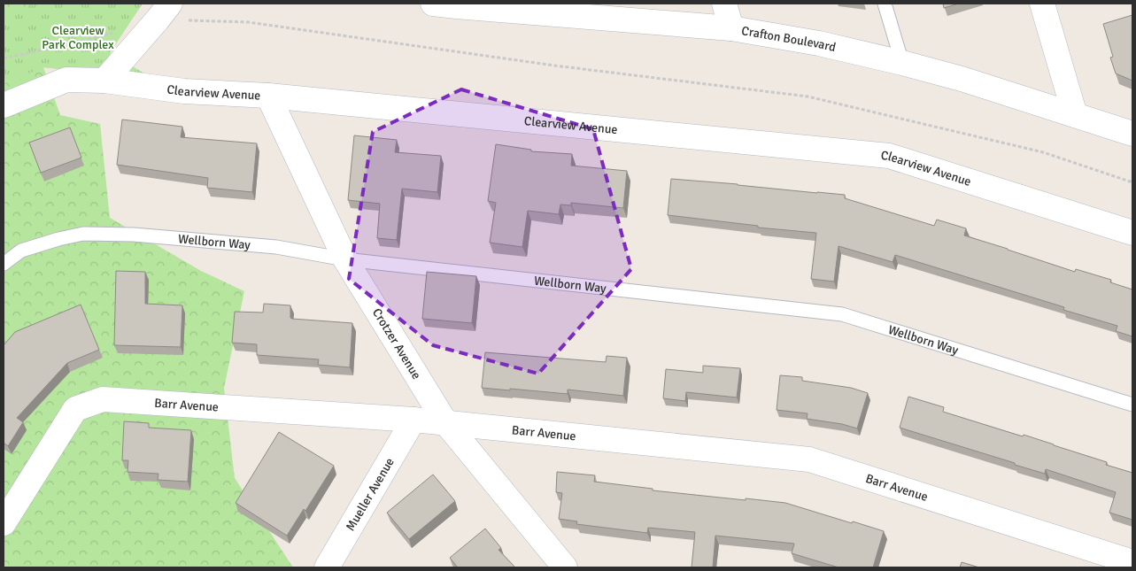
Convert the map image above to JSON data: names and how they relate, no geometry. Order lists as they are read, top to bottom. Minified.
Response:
{"streets":{"street":["Crafton Boulevard","Clearview Avenue","Crotzer Avenue","Barr Avenue","Mueller Avenue"],"lane":["Wellborn Way"]},"crossings":[["Clearview Avenue","Crotzer Avenue"],["Wellborn Way","Crotzer Avenue"],["Crotzer Avenue","Barr Avenue"],["Barr Avenue","Mueller Avenue"]],"parks":["Clearview Park Complex"]}
